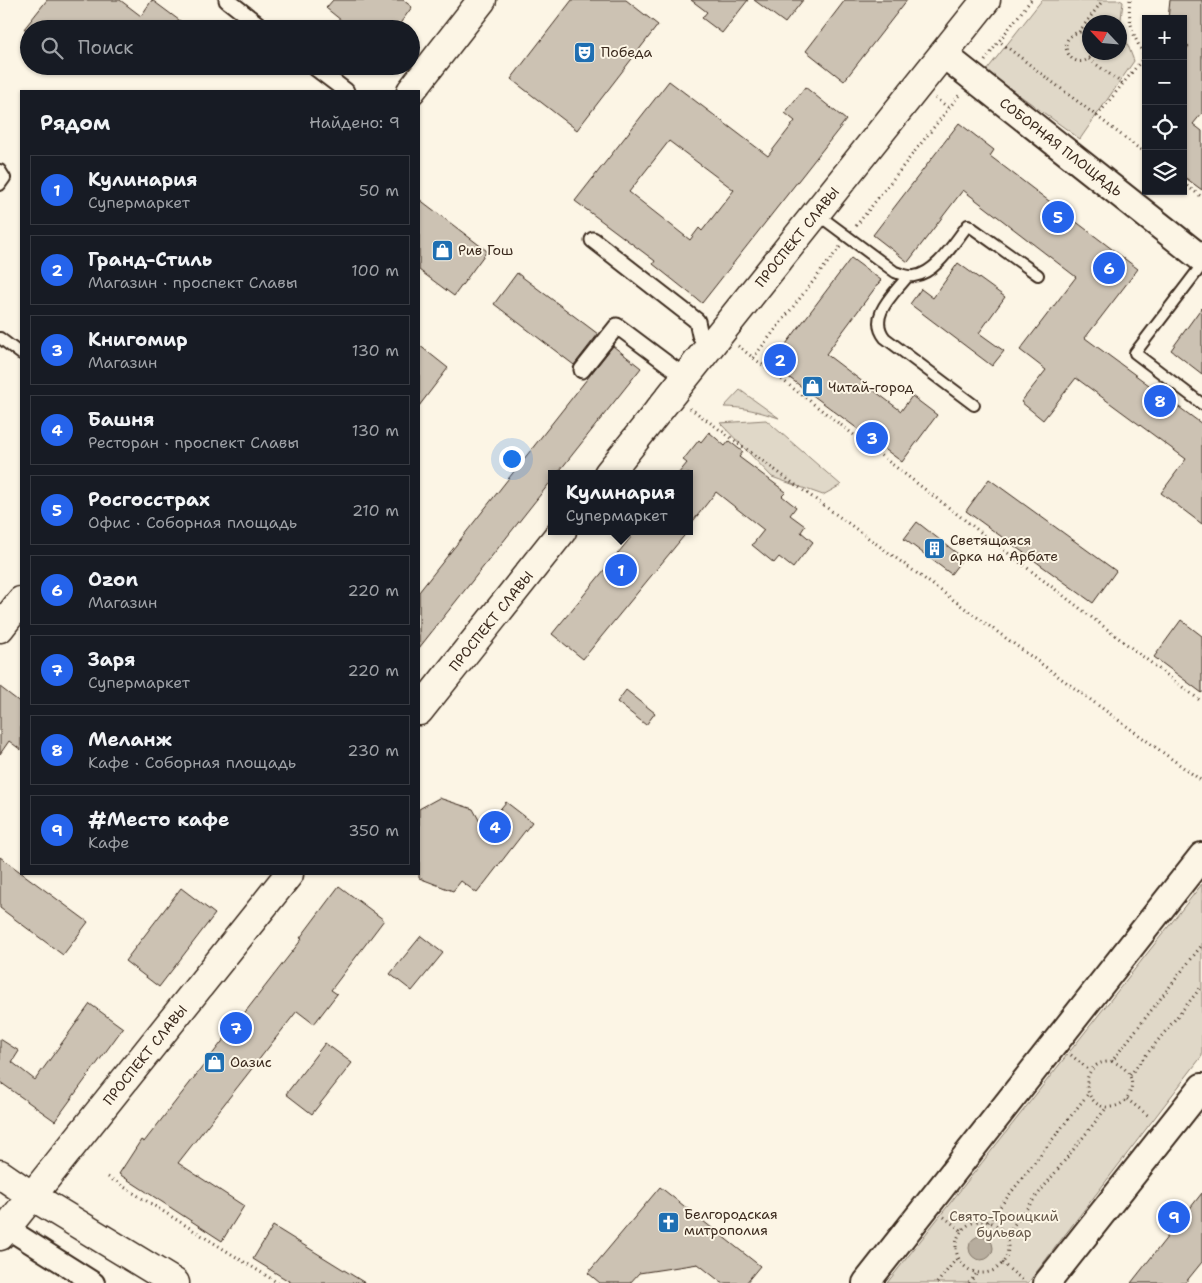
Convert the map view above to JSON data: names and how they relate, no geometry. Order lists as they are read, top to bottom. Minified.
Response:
{"streets":{"main road":["ПРОСПЕКТ СЛАВЫ"],"street":["СОБОРНАЯ ПЛОЩАДЬ"]},"crossings":[["СОБОРНАЯ ПЛОЩАДЬ","ПРОСПЕКТ СЛАВЫ"]],"parks":["Свято-Троицкий бульвар"],"places":{"theatre":["Победа"],"shop":["Рив Гош","Читай-город","Оазис"],"building":["Светящаяся арка на Арбате"],"church":["Белгородская митрополия"]},"north":"top left","page":{"map_buttons":["+","−"],"search":"Поиск","heading":["Рядом","Найдено: 9"],"list":[{"mark":"1","name":"Кулинария","note":"Супермаркет","value":"50 m"},{"mark":"2","name":"Гранд-Стиль","note":"Магазин · проспект Славы","value":"100 m"},{"mark":"3","name":"Книгомир","note":"Магазин","value":"130 m"},{"mark":"4","name":"Башня","note":"Ресторан · проспект Славы","value":"130 m"},{"mark":"5","name":"Росгосстрах","note":"Офис · Соборная площадь","value":"210 m"},{"mark":"6","name":"Ozon","note":"Магазин","value":"220 m"},{"mark":"7","name":"Заря","note":"Супермаркет","value":"220 m"},{"mark":"8","name":"Меланж","note":"Кафе · Соборная площадь","value":"230 m"},{"mark":"9","name":"#Место кафе","note":"Кафе","value":"350 m"}],"pins":["5","6","2","8","3","1","4","7","9"],"popup":["Кулинария","Супермаркет"]}}
